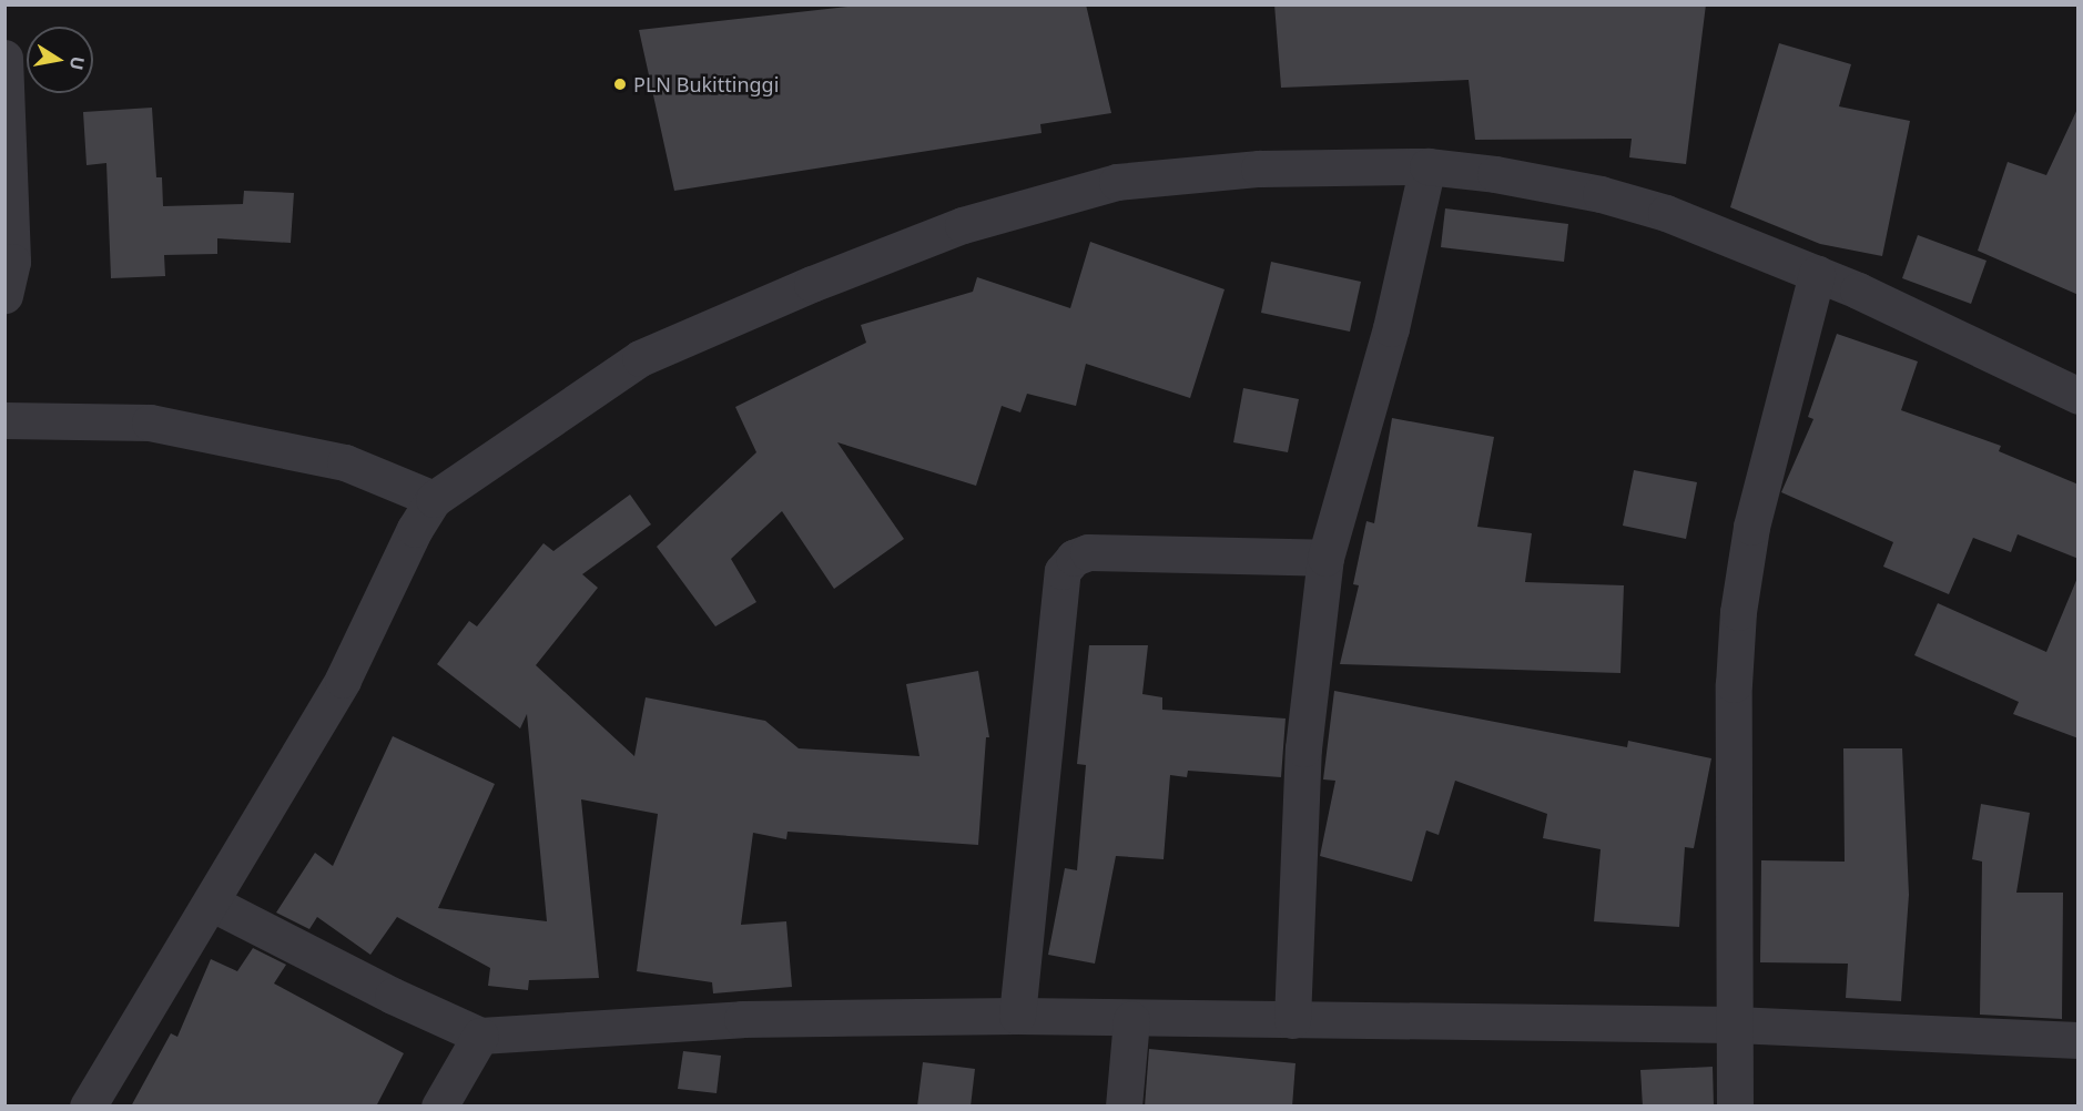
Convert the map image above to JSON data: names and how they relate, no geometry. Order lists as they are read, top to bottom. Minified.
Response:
{"places":["PLN Bukittinggi"],"north":"right"}
